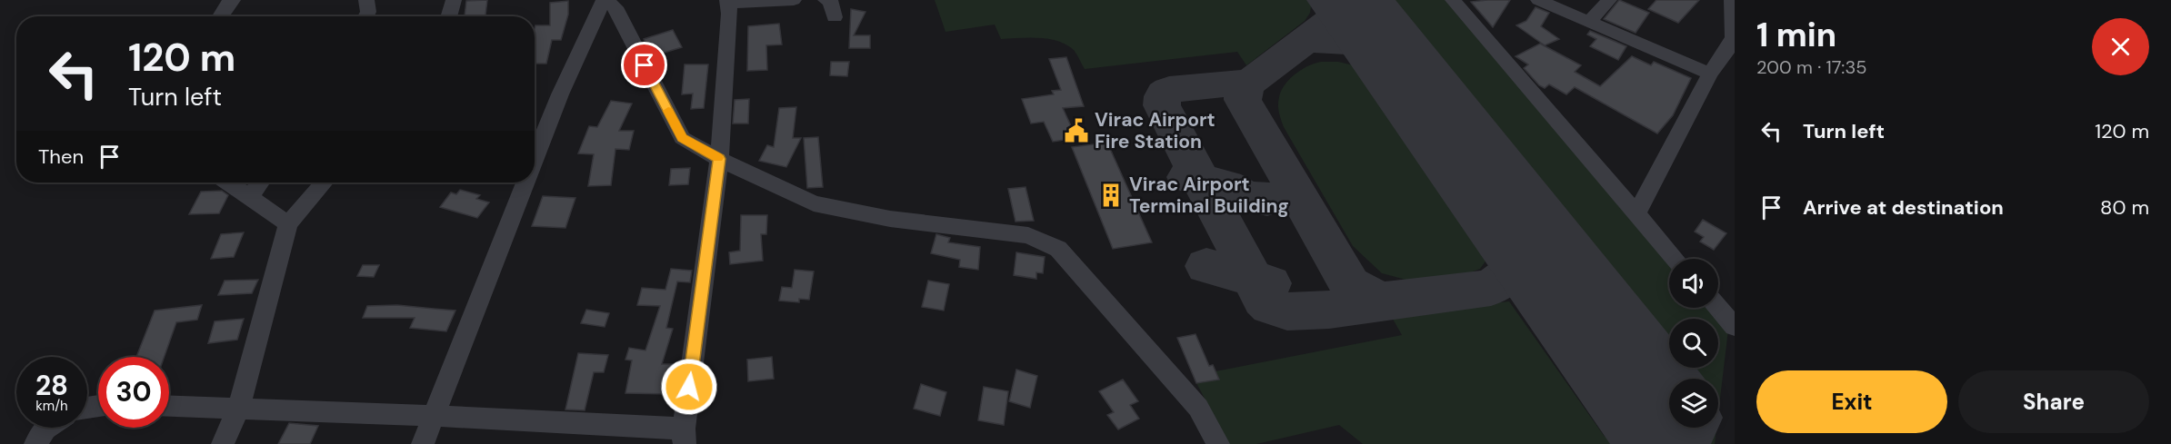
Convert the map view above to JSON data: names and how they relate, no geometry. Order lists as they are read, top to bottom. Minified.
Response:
{"places":{"public building":["Virac Airport Fire Station"],"building":["Virac Airport Terminal Building"]},"page":{"heading":["1 min","200 m · 17:35"],"turn":["120 m","Turn left"],"list":[{"name":"Turn left","value":"120 m"},{"name":"Arrive at destination","value":"80 m"}],"then":"Then","speed":"28 km/h","limit":"30","buttons":["Exit","Share"]}}
